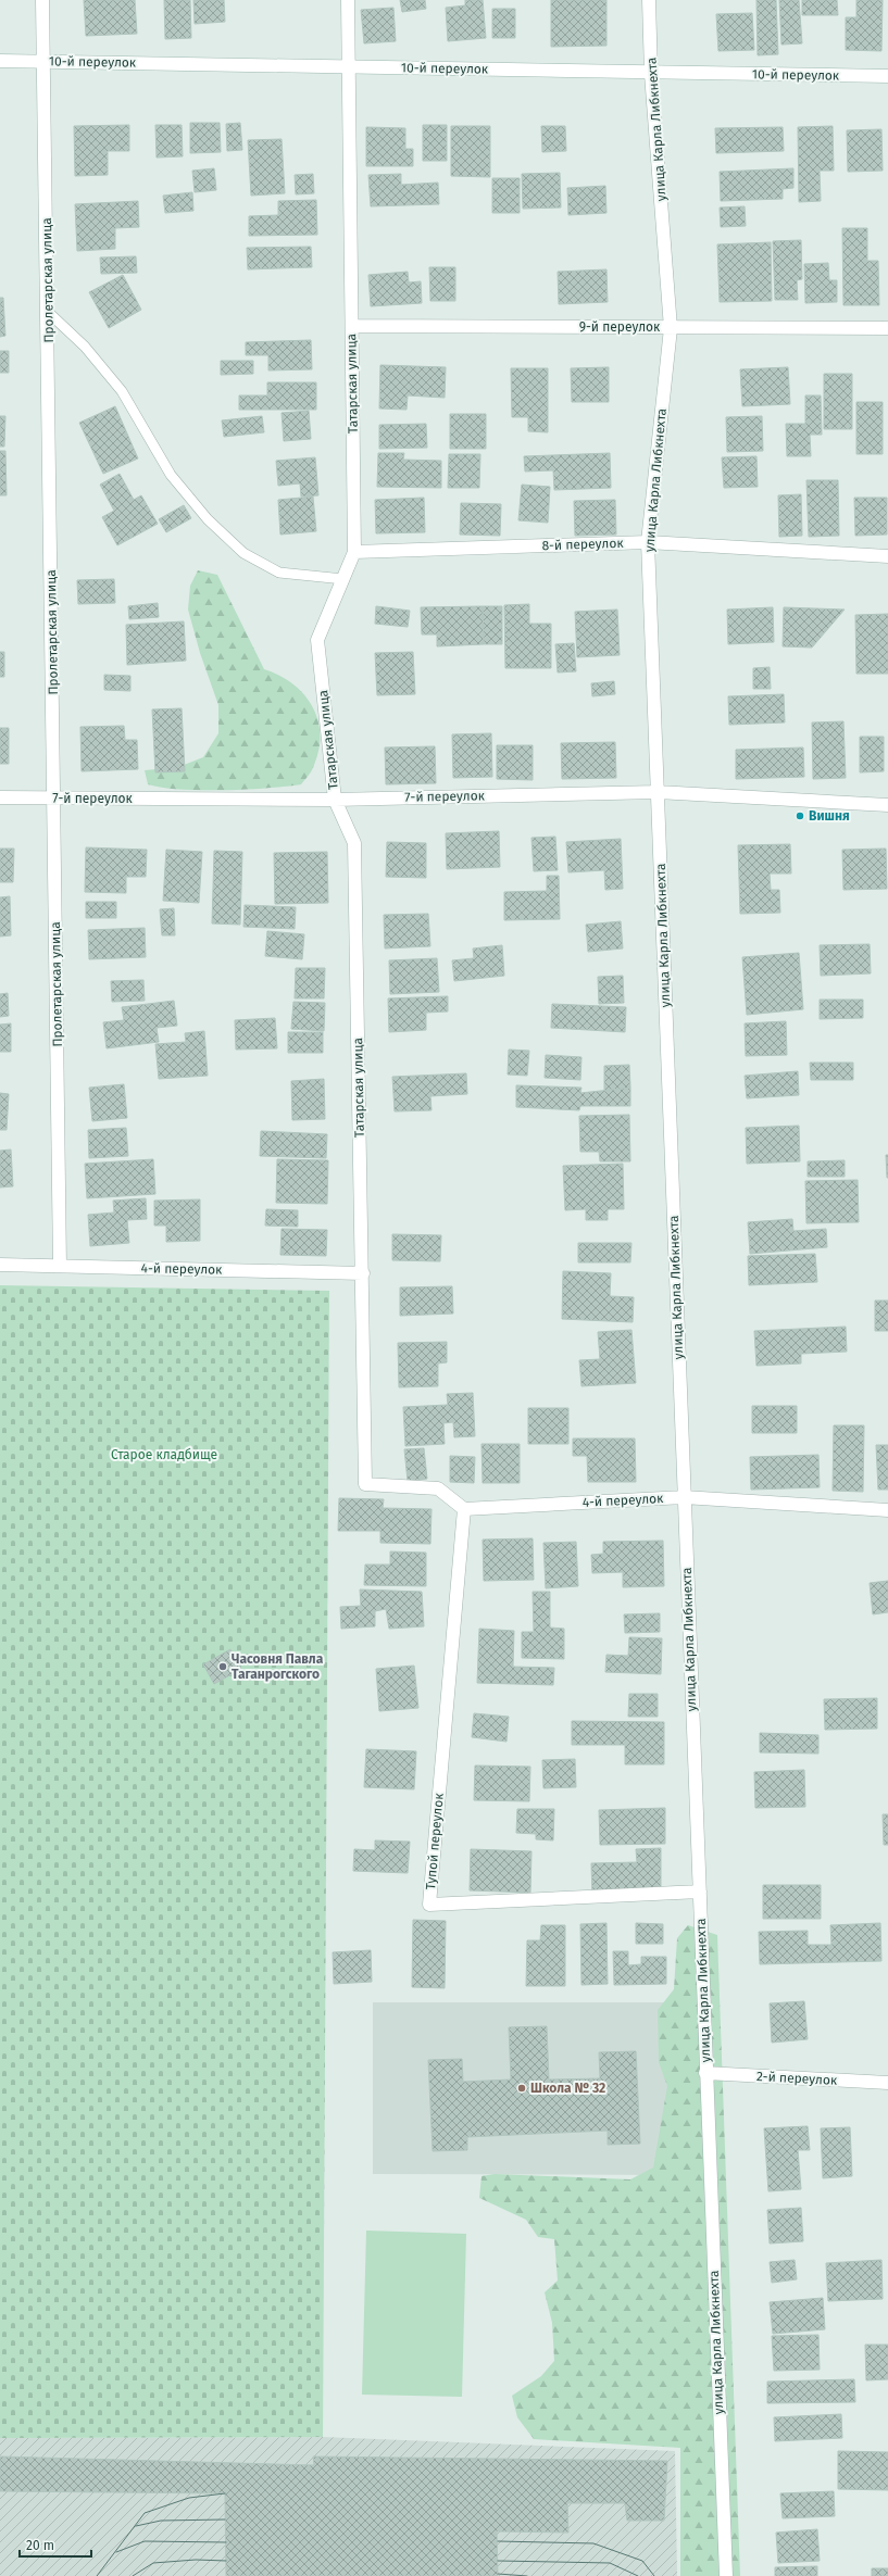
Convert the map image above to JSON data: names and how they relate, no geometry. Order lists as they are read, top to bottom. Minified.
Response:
{"streets":{"street":["10-й переулок","улица Карла Либкнехта","Пролетарская улица","9-й переулок","Татарская улица","8-й переулок","7-й переулок","4-й переулок","Тупой переулок","2-й переулок"]},"crossings":[["10-й переулок","улица Карла Либкнехта"],["10-й переулок","Пролетарская улица"],["10-й переулок","Татарская улица"],["улица Карла Либкнехта","9-й переулок"],["улица Карла Либкнехта","8-й переулок"],["улица Карла Либкнехта","7-й переулок"],["улица Карла Либкнехта","4-й переулок"],["улица Карла Либкнехта","Тупой переулок"],["улица Карла Либкнехта","2-й переулок"],["Пролетарская улица","7-й переулок"],["Пролетарская улица","4-й переулок"],["9-й переулок","Татарская улица"],["Татарская улица","8-й переулок"],["Татарская улица","7-й переулок"],["Татарская улица","4-й переулок"],["Татарская улица","Тупой переулок"],["4-й переулок","Тупой переулок"]],"parks":["Старое кладбище"],"places":["Вишня","Часовня Павла Таганрогского","Школа № 32"],"scale_bar":"20 m"}
